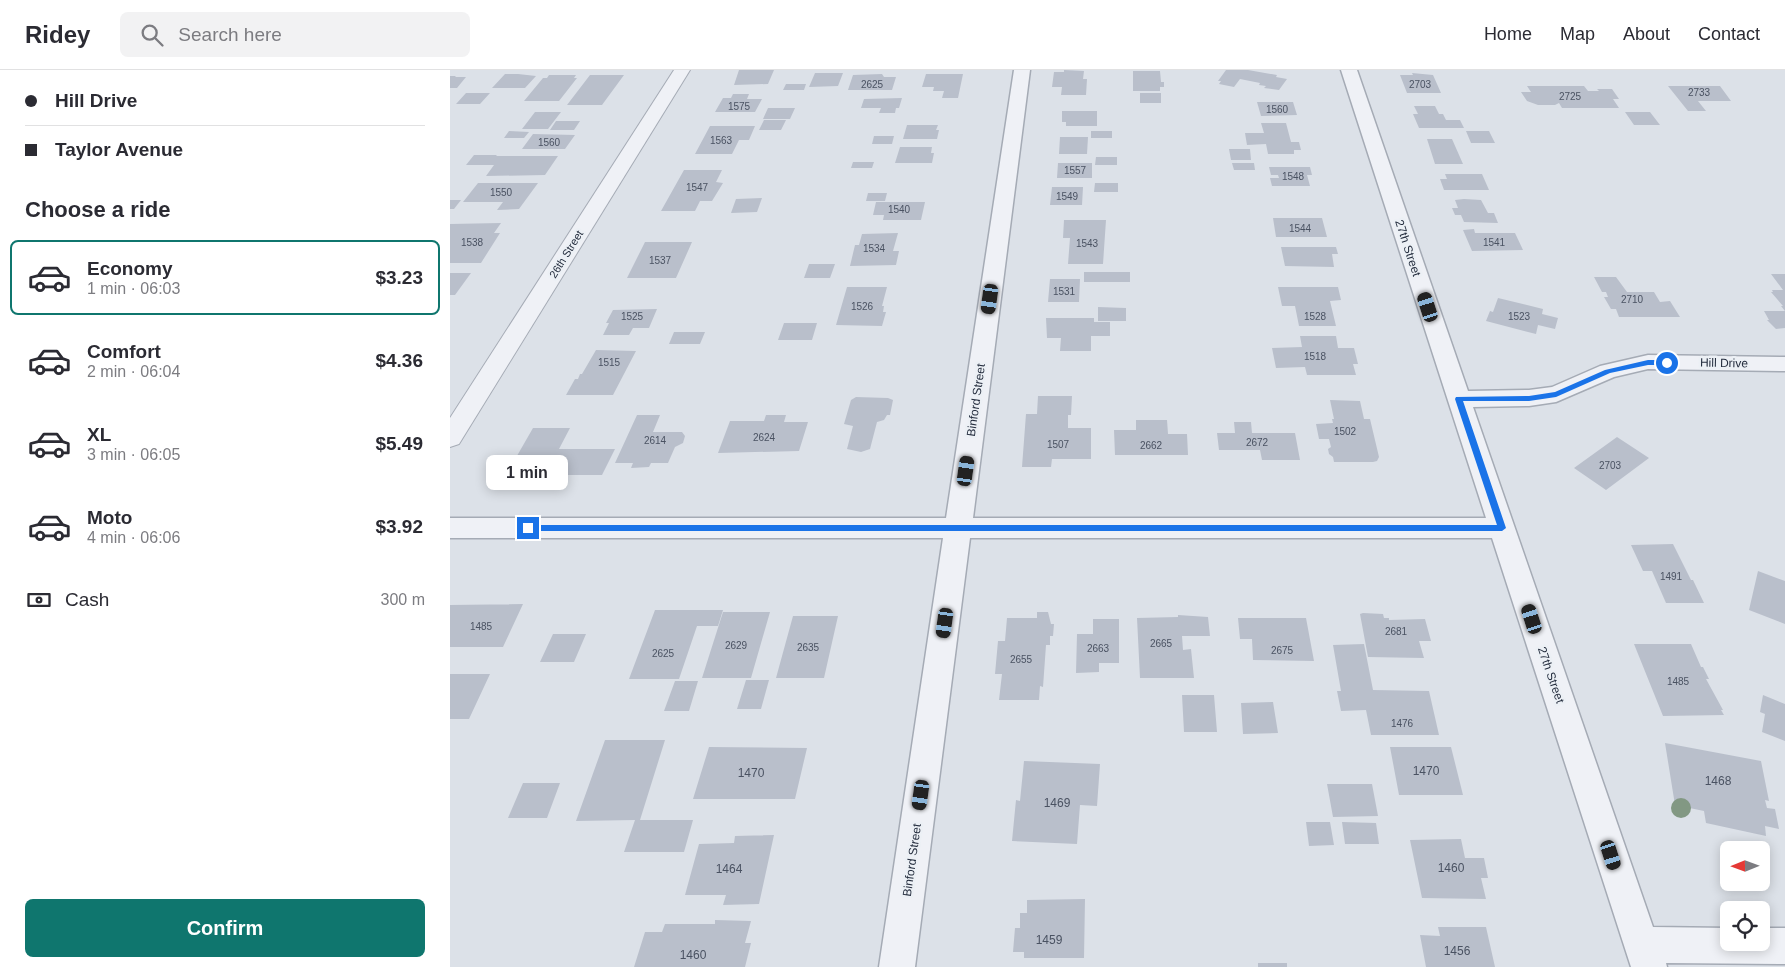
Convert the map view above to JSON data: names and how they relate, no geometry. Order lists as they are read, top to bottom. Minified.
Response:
{"streets":{"street":["27th Street","26th Street","Hill Drive","Binford Street"]},"crossings":[["27th Street","Hill Drive"]],"house_numbers":["2625","2703","2733","2725","1575","1560","1563","1560","1557","1548","1547","1550","1549","1540","1544","1538","1541","1543","1534","1537","1531","2710","1526","1525","1528","1523","1518","1515","1502","2624","2614","2672","1507","2662","2703","1491","1485","2681","2665","2629","2635","2663","2675","2625","2655","1485","1476","1470","1470","1468","1469","1460","1464","1459","1456","1460"],"north":"left","page":{"header":"Ridey","search":"Search here","nav":["Home","Map","About","Contact"],"banner":["Hill Drive","Taylor Avenue"],"heading":"Choose a ride","list":[{"name":"Economy","note":"1 min · 06:03","value":"$3.23"},{"name":"Comfort","note":"2 min · 06:04","value":"$4.36"},{"name":"XL","note":"3 min · 06:05","value":"$5.49"},{"name":"Moto","note":"4 min · 06:06","value":"$3.92"}],"bubble":"1 min","pay":["Cash","300 m"],"buttons":"Confirm"}}
